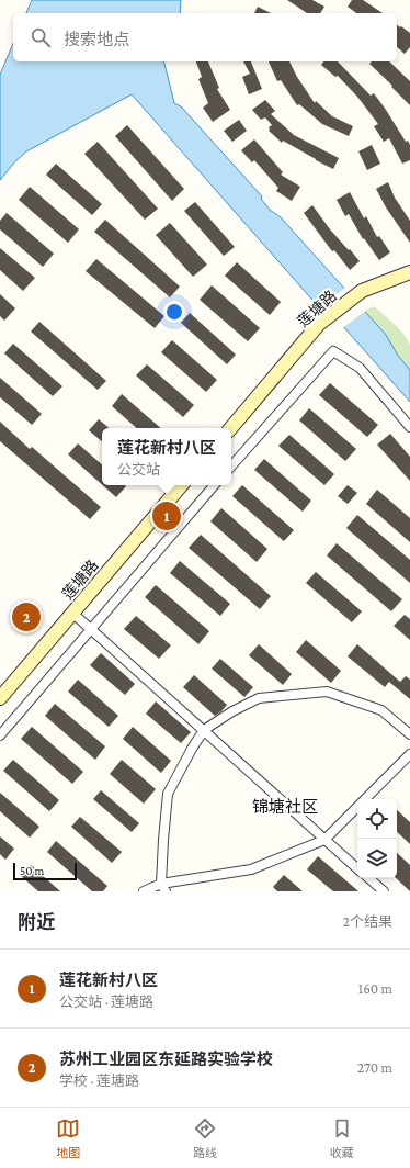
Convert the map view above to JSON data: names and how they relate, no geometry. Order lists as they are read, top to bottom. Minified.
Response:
{"streets":{"street":["莲塘路"]},"districts":["锦塘社区"],"scale_bar":"50 m","page":{"search":"搜索地点","popup":["莲花新村八区","公交站"],"pins":["1","2"],"scale":"50 m","heading":["附近","2个结果"],"list":[{"mark":"1","name":"莲花新村八区","note":"公交站 · 莲塘路","value":"160 m"},{"mark":"2","name":"苏州工业园区东延路实验学校","note":"学校 · 莲塘路","value":"270 m"}],"nav":["地图","路线","收藏"]}}
